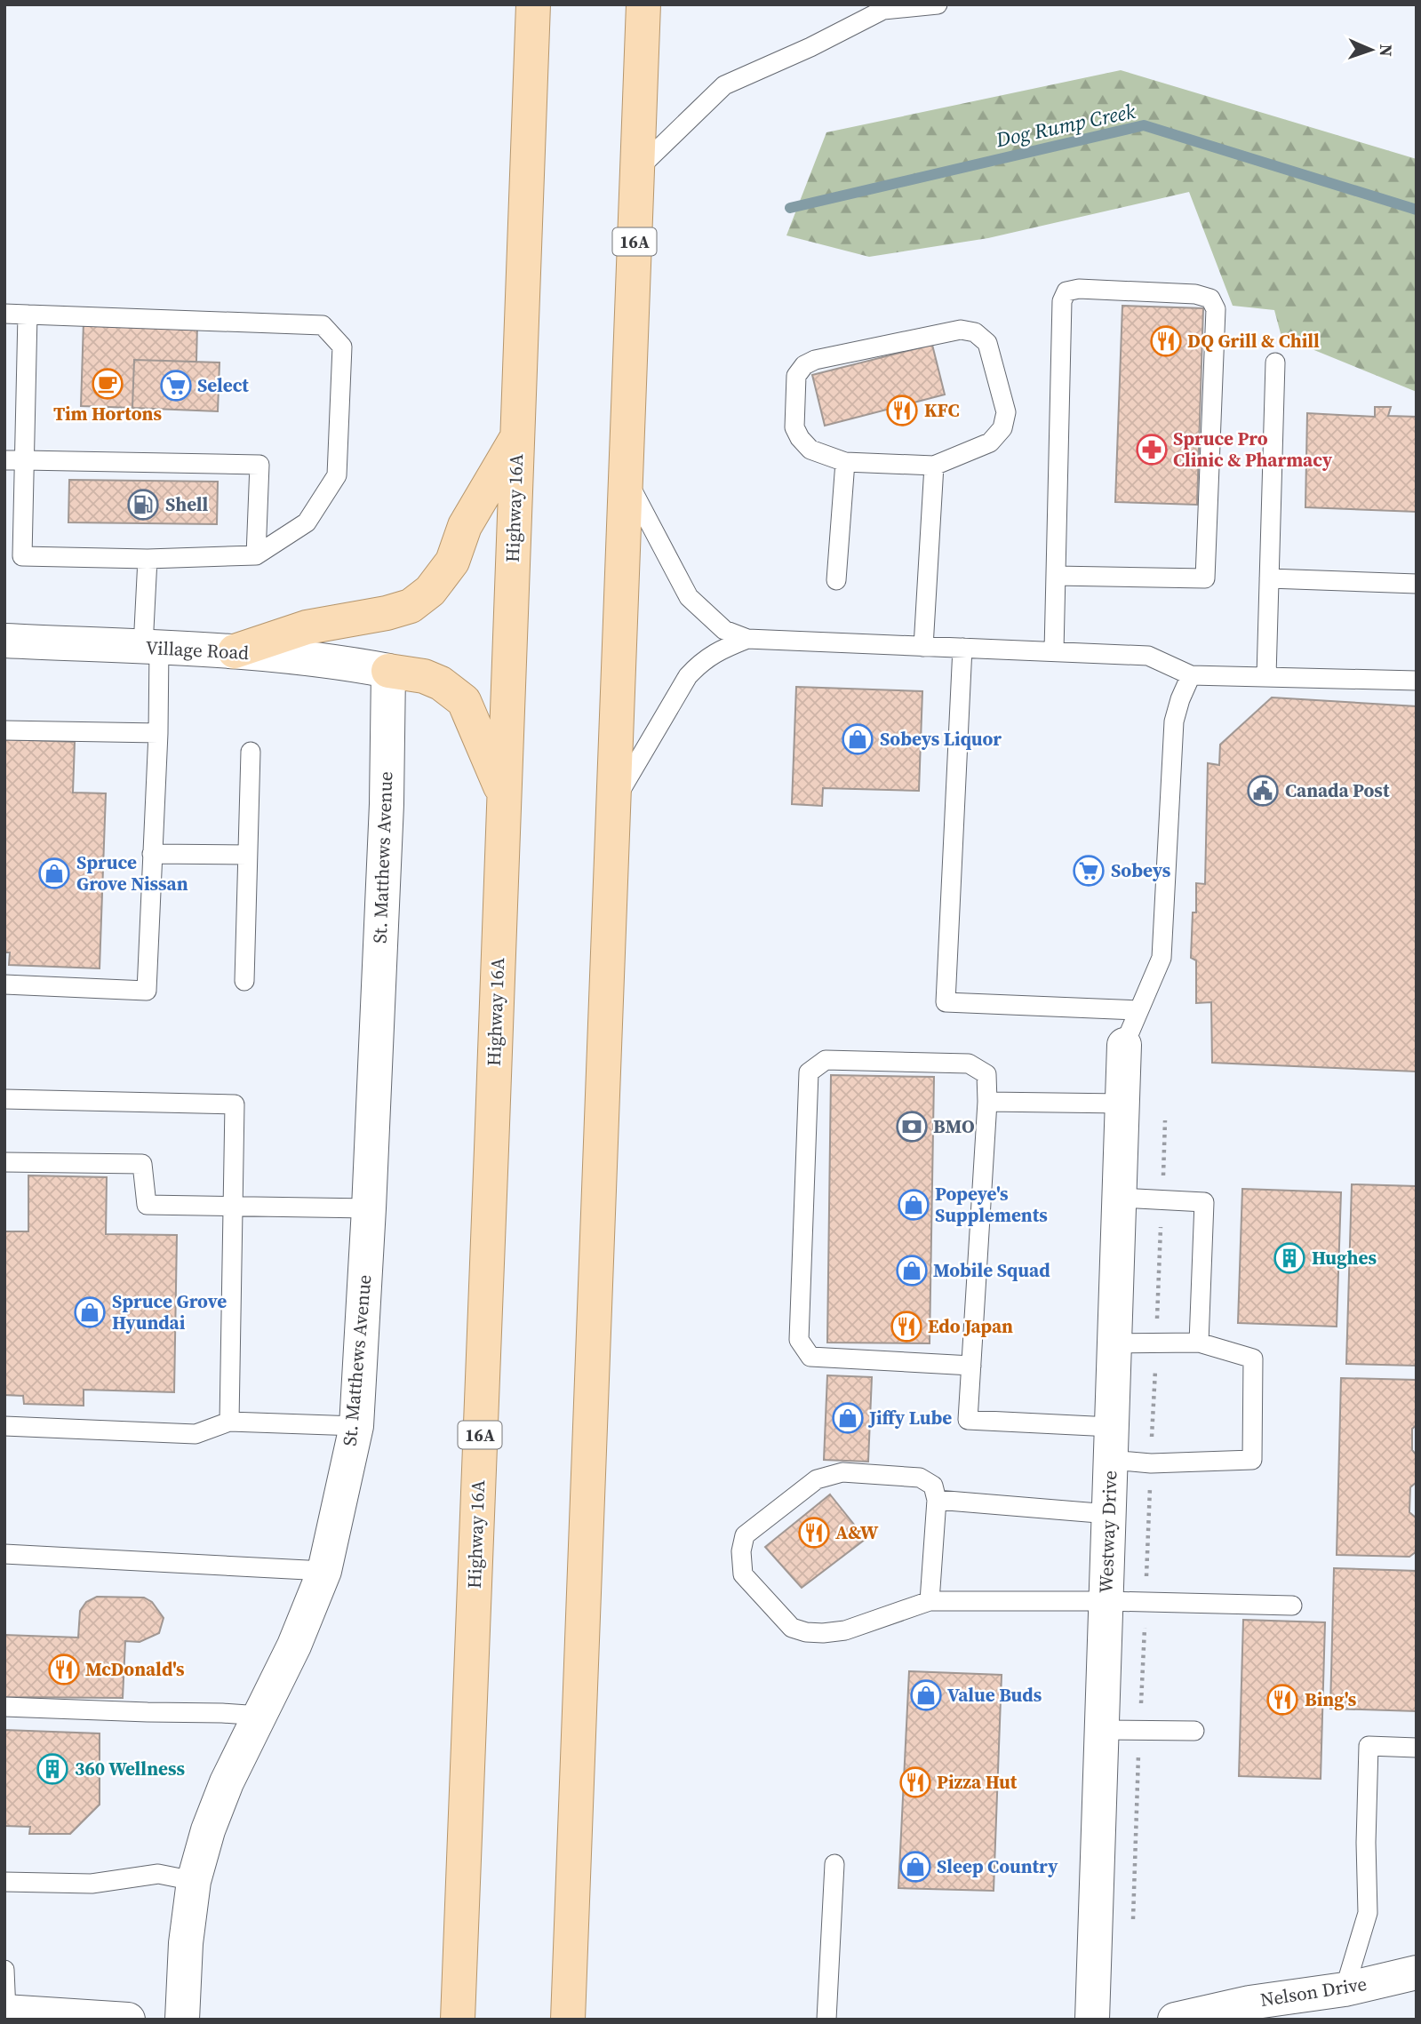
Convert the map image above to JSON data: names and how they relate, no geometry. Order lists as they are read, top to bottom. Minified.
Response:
{"streets":{"main road":["16A","Highway 16A"],"street":["Village Road","St. Matthews Avenue","Westway Drive","Nelson Drive"]},"crossings":[["Village Road","St. Matthews Avenue"]],"water":["Dog Rump Creek"],"places":{"restaurant":["DQ Grill & Chill","KFC","Edo Japan","A&W","McDonald's","Bing's","Pizza Hut"],"cafe":["Tim Hortons"],"supermarket":["Select","Sobeys"],"pharmacy":["Spruce Pro Clinic & Pharmacy"],"fuel station":["Shell"],"shop":["Sobeys Liquor","Spruce Grove Nissan","Popeye's Supplements","Mobile Squad","Spruce Grove Hyundai","Jiffy Lube","Value Buds","Sleep Country"],"public building":["Canada Post"],"bank":["BMO"],"building":["Hughes","360 Wellness"]},"north":"right"}
